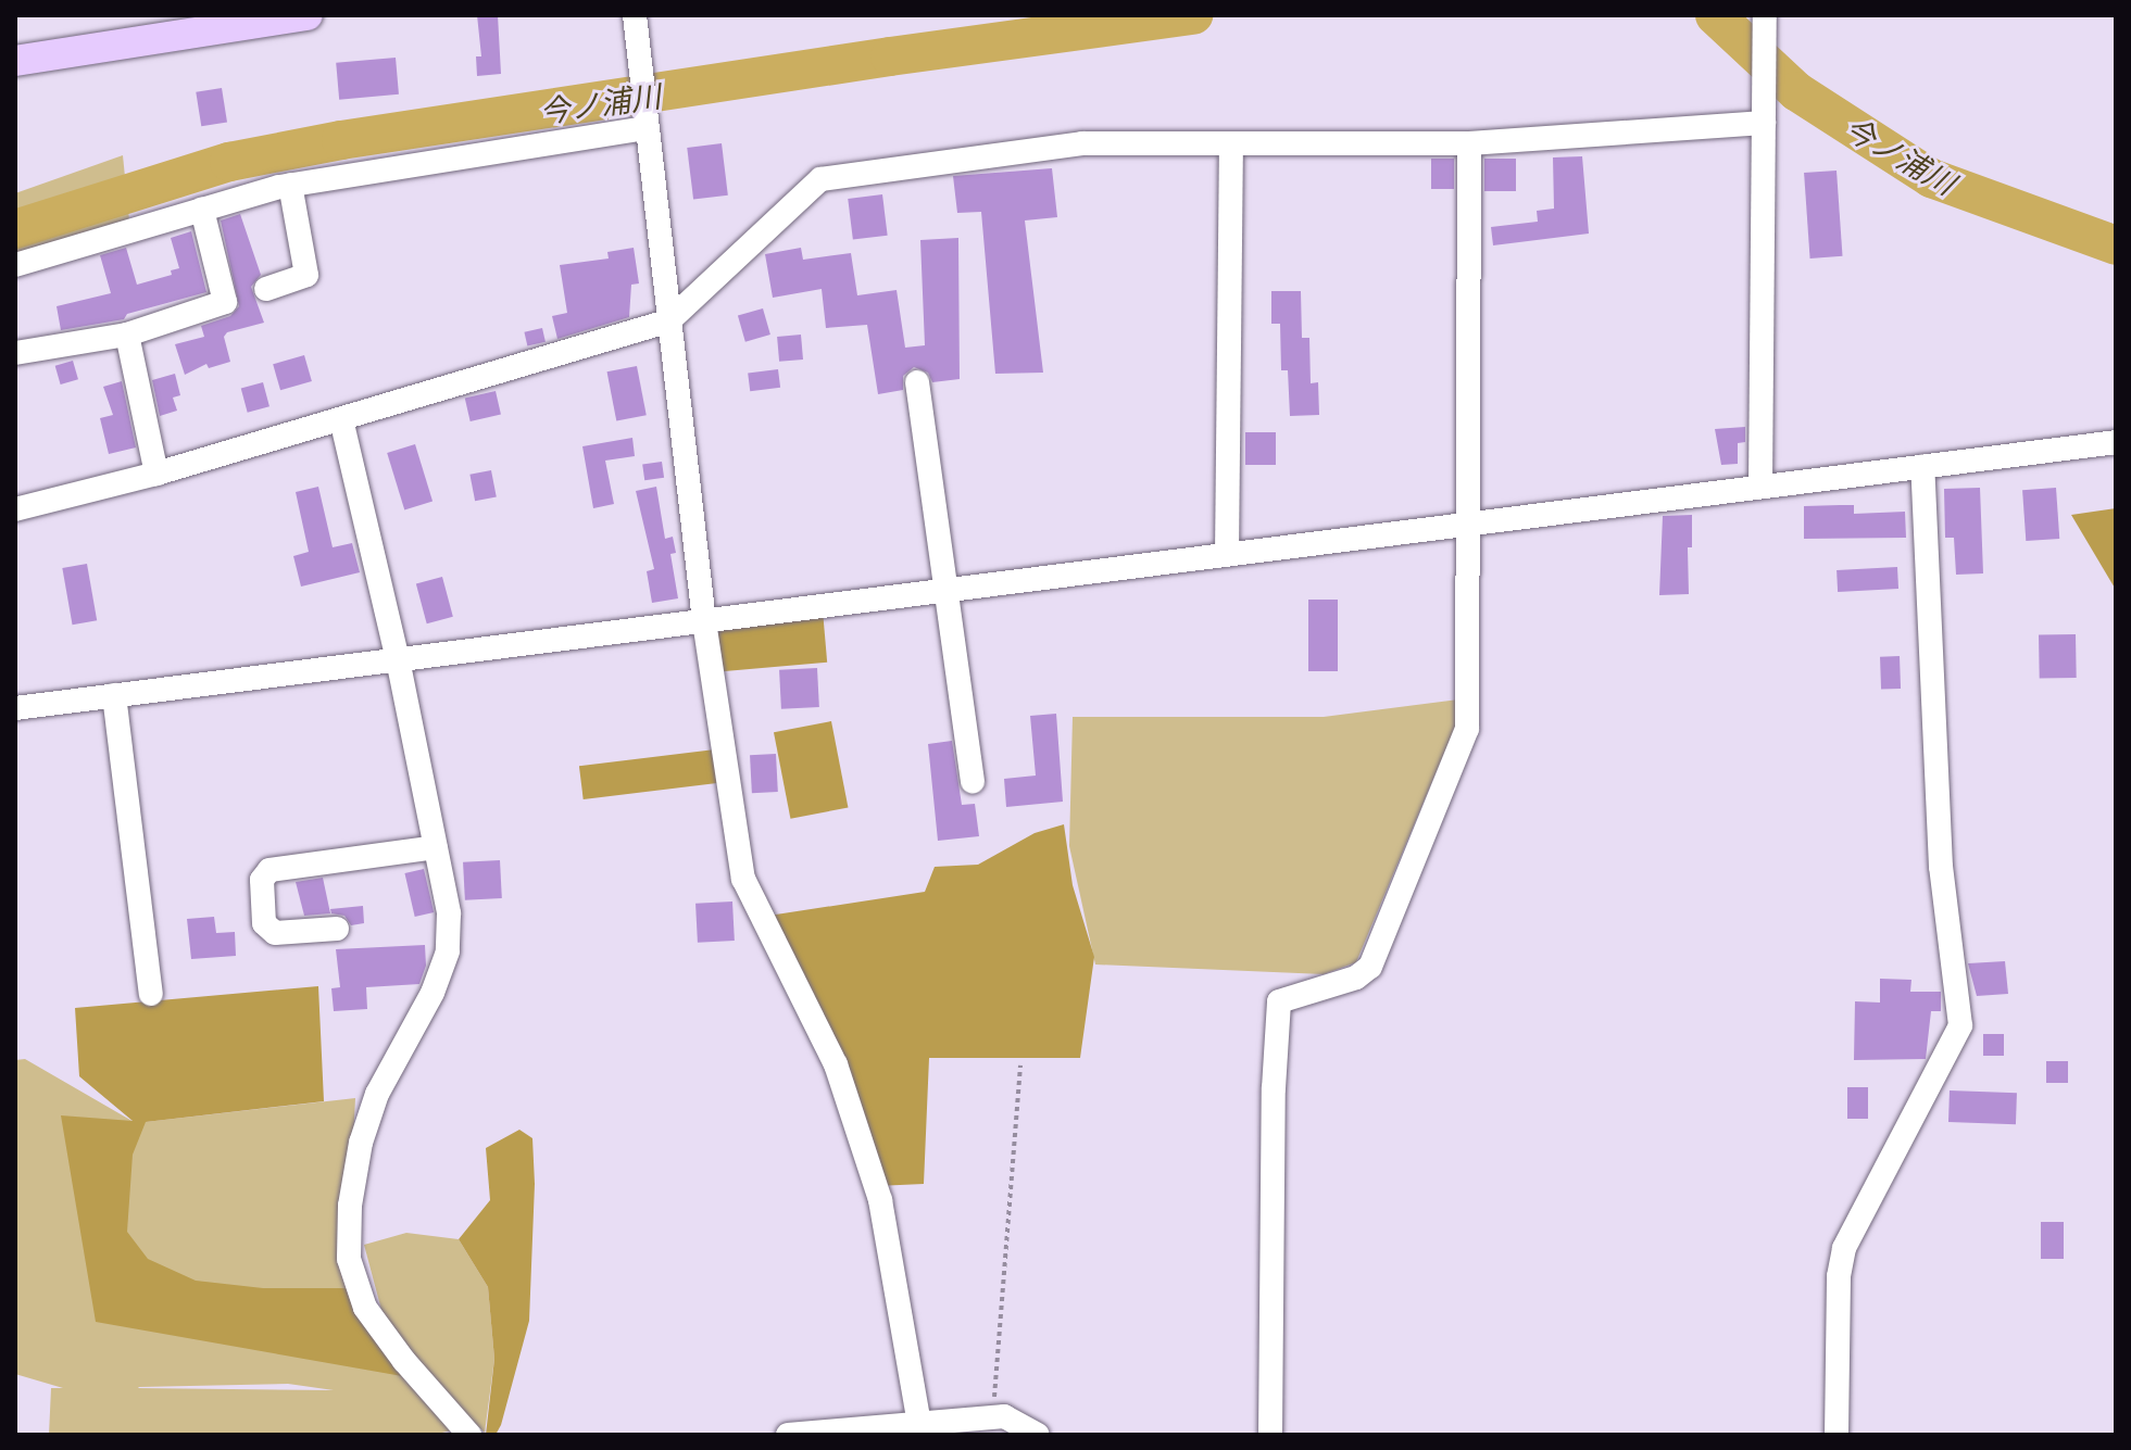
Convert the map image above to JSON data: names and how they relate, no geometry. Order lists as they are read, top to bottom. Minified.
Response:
{"water":["今ノ浦川"]}
